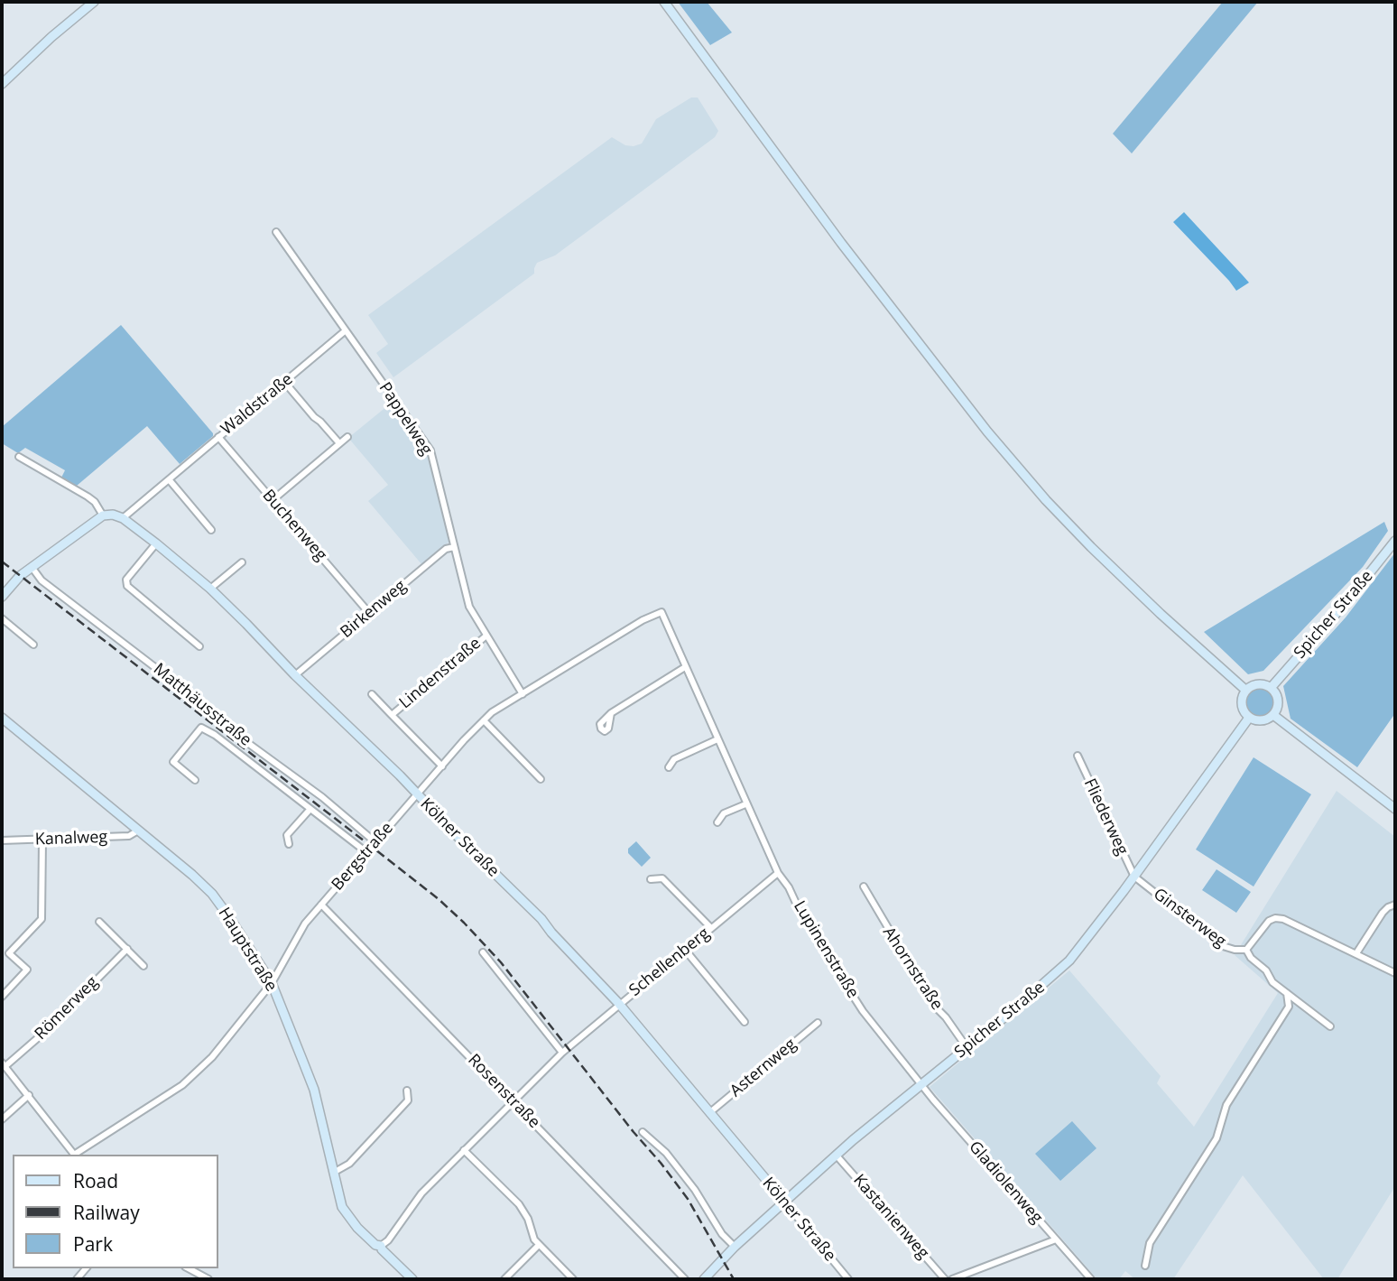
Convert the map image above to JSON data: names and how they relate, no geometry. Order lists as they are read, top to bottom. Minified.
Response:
{"streets":{"street":["Waldstraße","Pappelweg","Buchenweg","Birkenweg","Spicher Straße","Lindenstraße","Matthäusstraße","Fliederweg","Kölner Straße","Kanalweg","Bergstraße","Ginsterweg","Hauptstraße","Lupinenstraße","Schellenberg","Ahornstraße","Römerweg","Asternweg","Rosenstraße","Gladiolenweg","Kastanienweg"]},"crossings":[["Waldstraße","Pappelweg"],["Waldstraße","Buchenweg"],["Waldstraße","Kölner Straße"],["Pappelweg","Birkenweg"],["Pappelweg","Lindenstraße"],["Pappelweg","Bergstraße"],["Buchenweg","Birkenweg"],["Birkenweg","Kölner Straße"],["Spicher Straße","Fliederweg"],["Spicher Straße","Kölner Straße"],["Spicher Straße","Ginsterweg"],["Spicher Straße","Lupinenstraße"],["Spicher Straße","Ahornstraße"],["Spicher Straße","Gladiolenweg"],["Spicher Straße","Kastanienweg"],["Lindenstraße","Bergstraße"],["Matthäusstraße","Bergstraße"],["Fliederweg","Ginsterweg"],["Kölner Straße","Bergstraße"],["Kölner Straße","Schellenberg"],["Kölner Straße","Asternweg"],["Kanalweg","Hauptstraße"],["Bergstraße","Hauptstraße"],["Bergstraße","Lupinenstraße"],["Bergstraße","Rosenstraße"],["Hauptstraße","Schellenberg"],["Lupinenstraße","Schellenberg"],["Lupinenstraße","Gladiolenweg"],["Schellenberg","Rosenstraße"]],"legend":["Road","Railway","Park"]}
